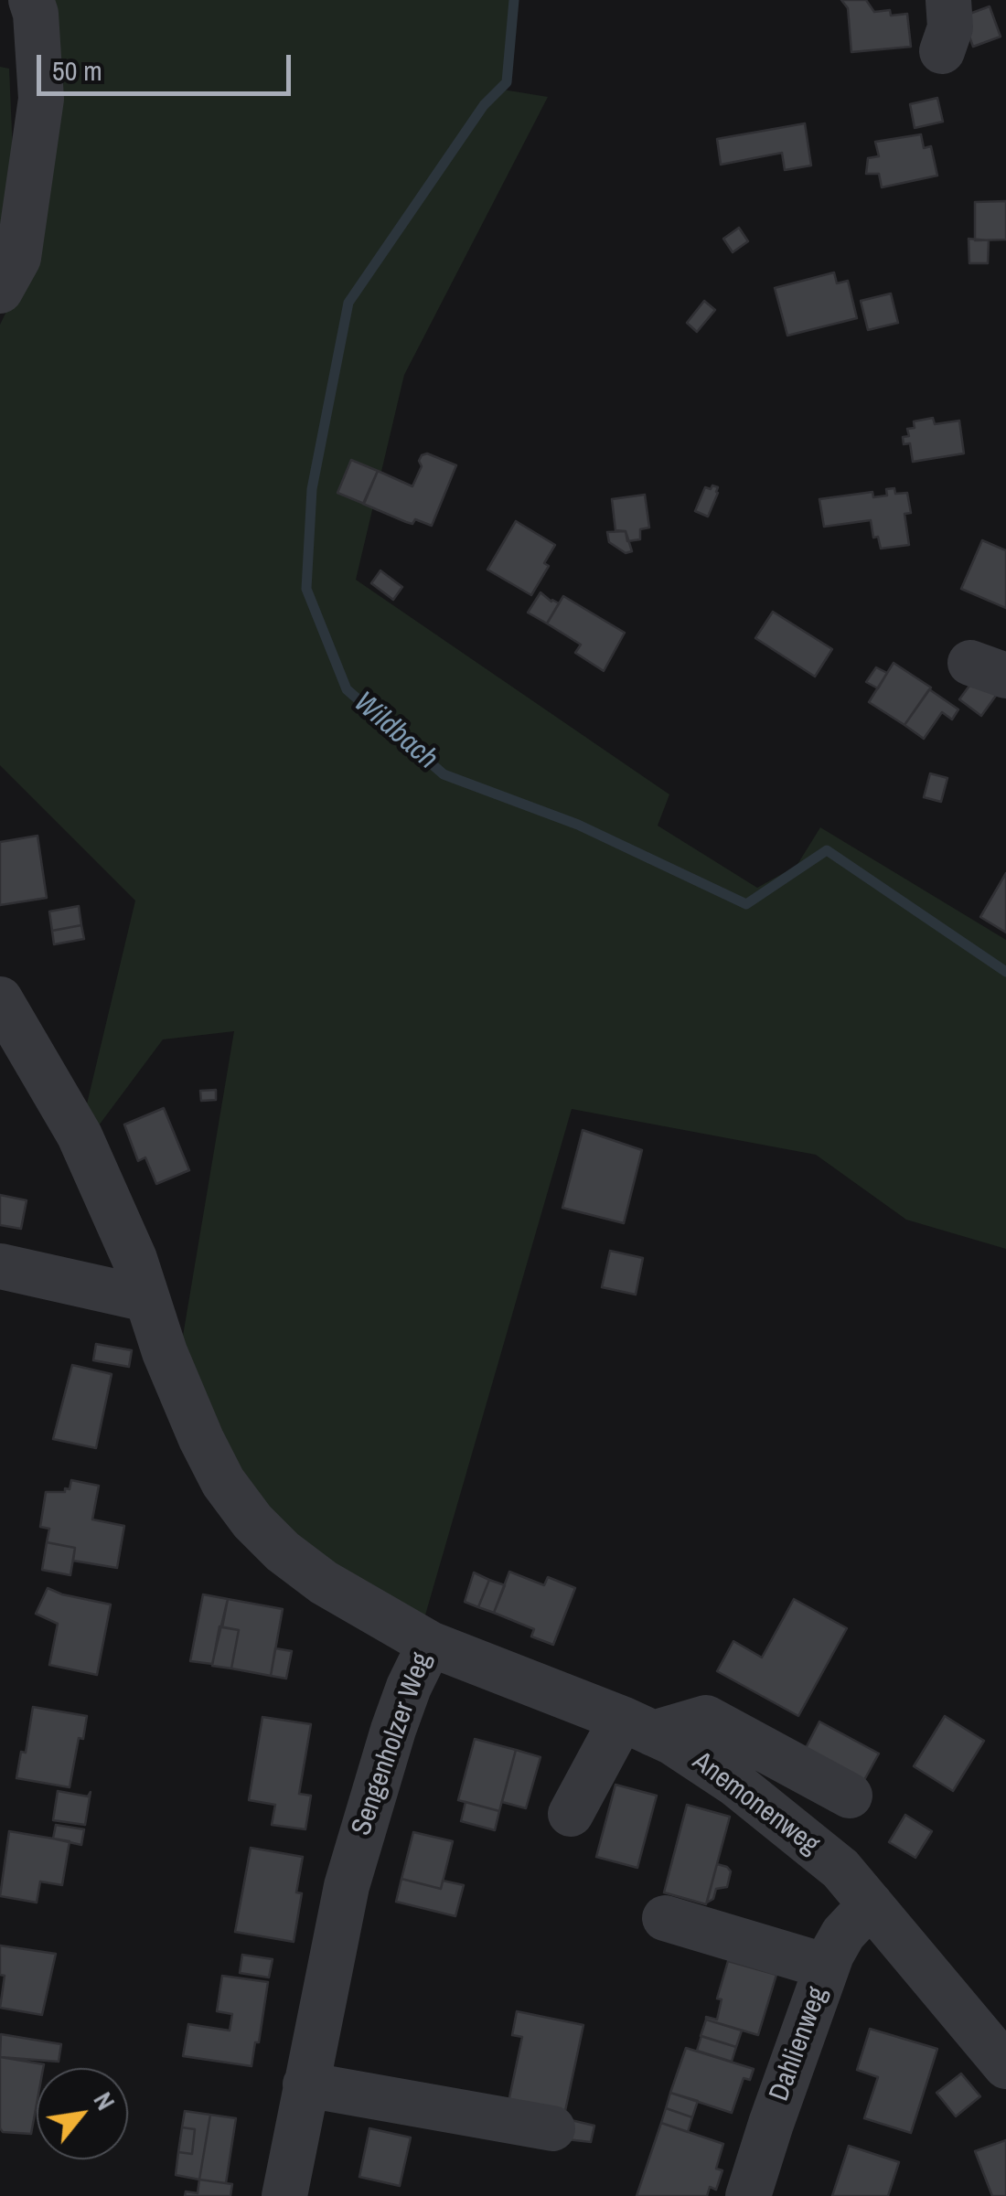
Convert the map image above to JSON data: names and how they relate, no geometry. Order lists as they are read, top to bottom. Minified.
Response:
{"streets":{"street":["Sengenholzer Weg","Anemonenweg","Dahlienweg"]},"crossings":[["Sengenholzer Weg","Anemonenweg"],["Anemonenweg","Dahlienweg"]],"water":["Wildbach"],"scale_bar":"50 m","north":"top right"}
